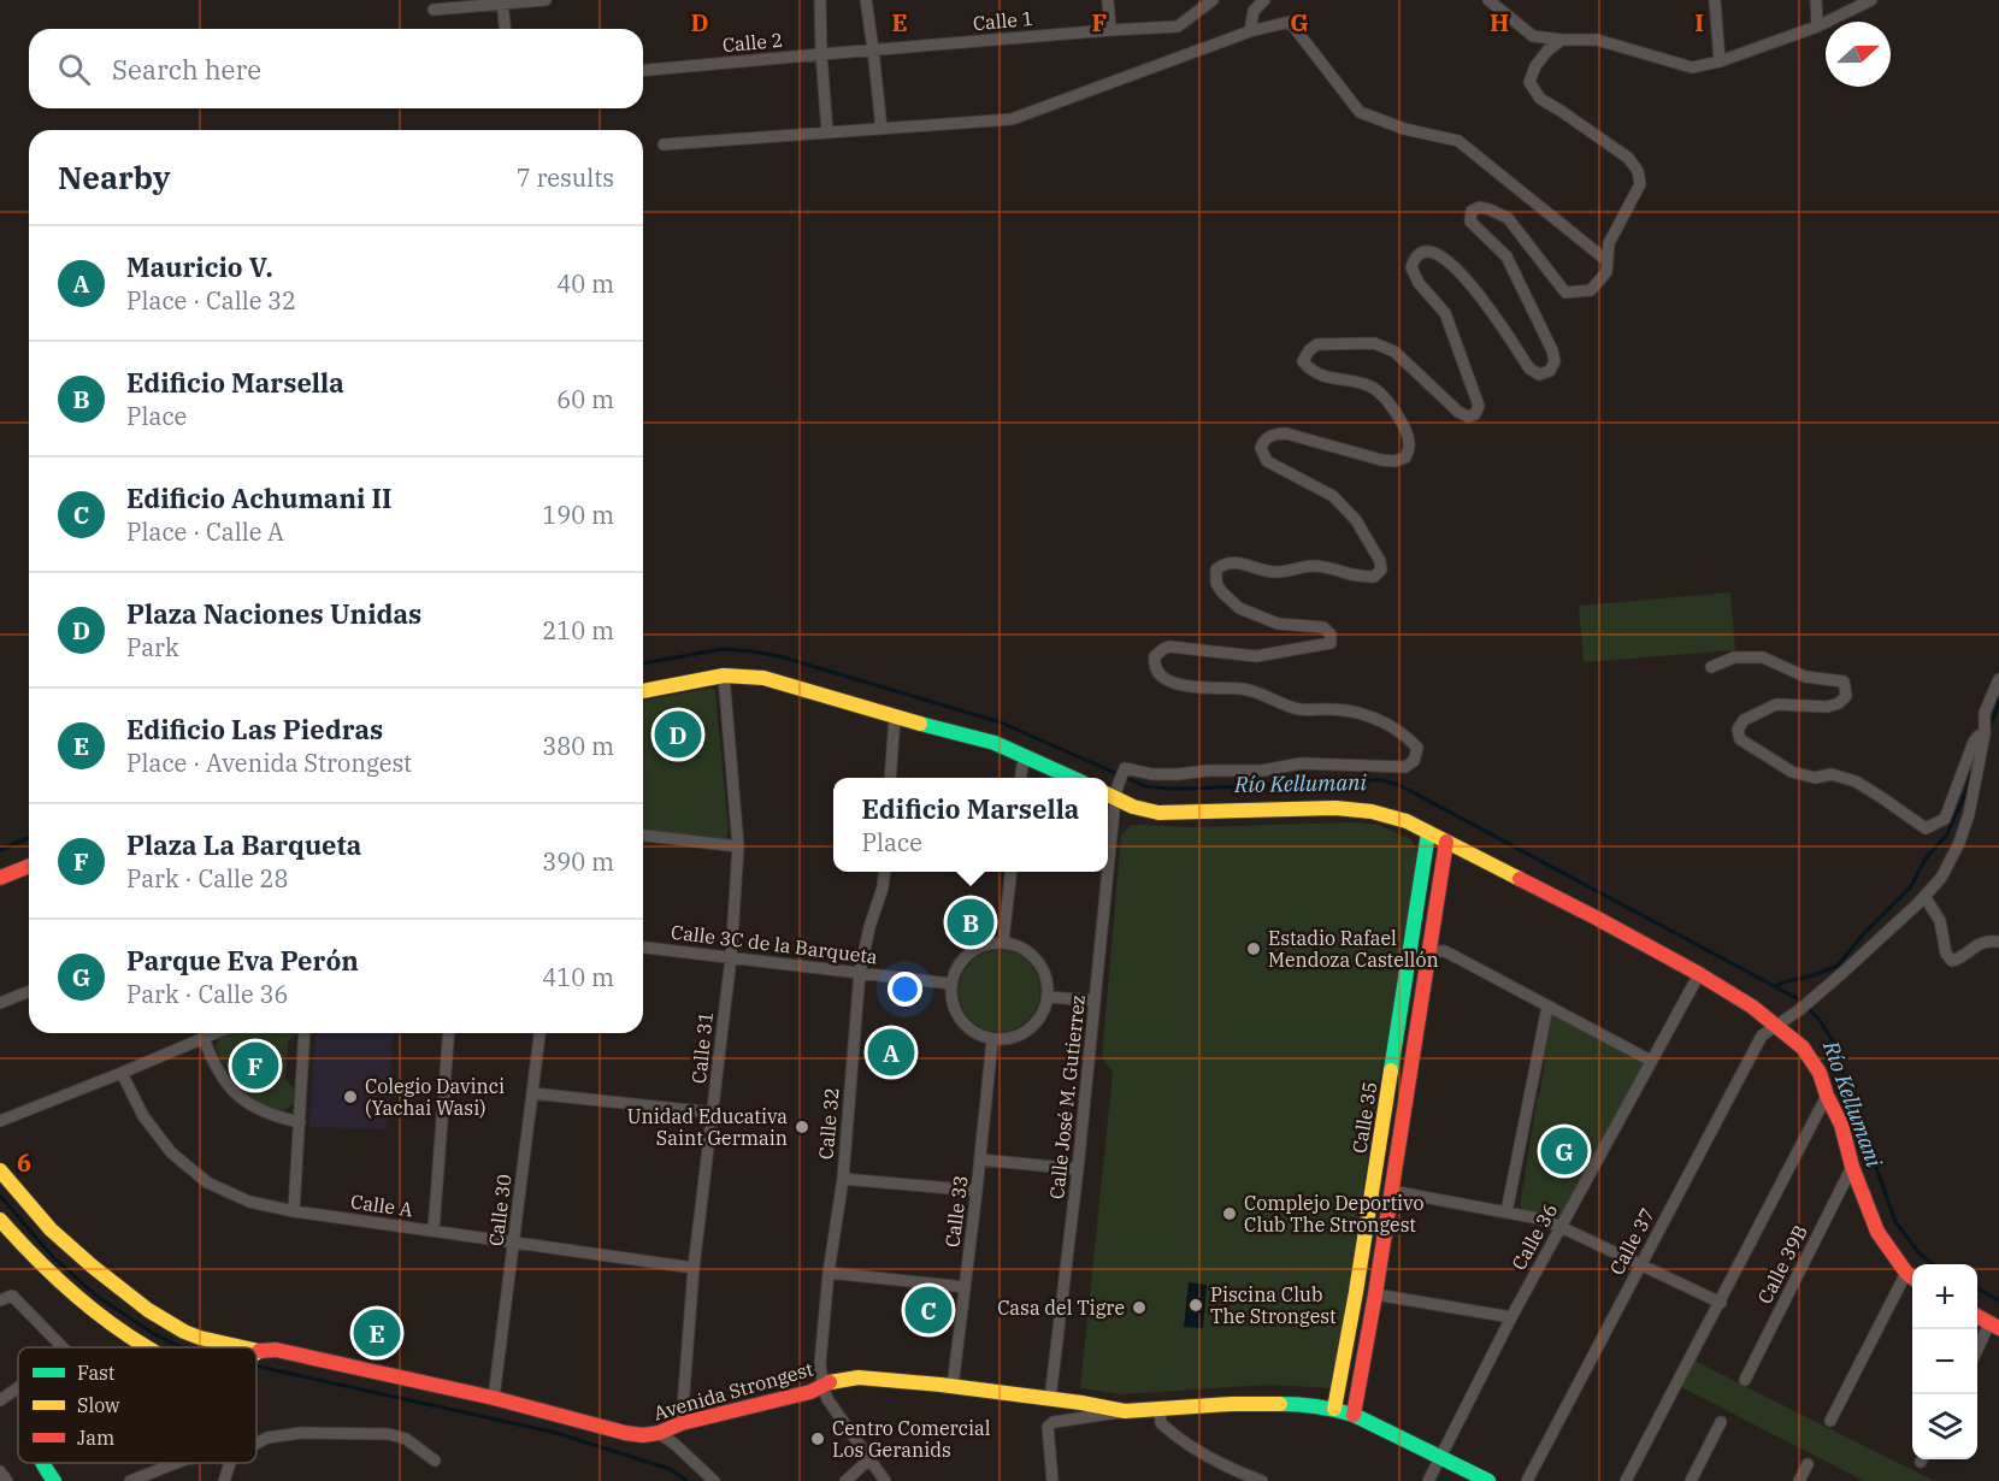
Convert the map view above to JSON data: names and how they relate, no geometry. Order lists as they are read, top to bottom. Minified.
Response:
{"streets":{"street":["Calle 1","Calle 2","Calle 3C de la Barqueta","Calle 31","Calle José M. Gutierrez","Calle 35","Calle 32","Calle A","Calle 30","Calle 33","Calle 36","Calle 37","Calle 39B","Avenida Strongest"]},"crossings":[["Calle 1","Calle 2"],["Calle 3C de la Barqueta","Calle 31"],["Calle 3C de la Barqueta","Calle 32"],["Calle 3C de la Barqueta","Calle 33"],["Calle 31","Calle A"],["Calle 31","Avenida Strongest"],["Calle José M. Gutierrez","Avenida Strongest"],["Calle 35","Avenida Strongest"],["Calle 32","Avenida Strongest"],["Calle A","Calle 30"],["Calle 30","Avenida Strongest"],["Calle 33","Avenida Strongest"],["Calle 36","Avenida Strongest"]],"water":["Río Kellumani"],"places":["Estadio Rafael Mendoza Castellón","Colegio Davinci (Yachai Wasi)","Unidad Educativa Saint Germain","Complejo Deportivo Club The Strongest","Piscina Club The Strongest","Casa del Tigre","Centro Comercial Los Geranids"],"legend":["Fast","Slow","Jam"],"north":"right","page":{"search":"Search here","heading":["Nearby","7 results"],"list":[{"mark":"A","name":"Mauricio V.","note":"Place · Calle 32","value":"40 m"},{"mark":"B","name":"Edificio Marsella","note":"Place","value":"60 m"},{"mark":"C","name":"Edificio Achumani II","note":"Place · Calle A","value":"190 m"},{"mark":"D","name":"Plaza Naciones Unidas","note":"Park","value":"210 m"},{"mark":"E","name":"Edificio Las Piedras","note":"Place · Avenida Strongest","value":"380 m"},{"mark":"F","name":"Plaza La Barqueta","note":"Park · Calle 28","value":"390 m"},{"mark":"G","name":"Parque Eva Perón","note":"Park · Calle 36","value":"410 m"}],"pins":["D","B","A","F","G","C","E"],"popup":["Edificio Marsella","Place"],"map_buttons":["+","−"]},"grid":{"columns":["D","E","F","G","H","I"],"rows":["6"]}}
